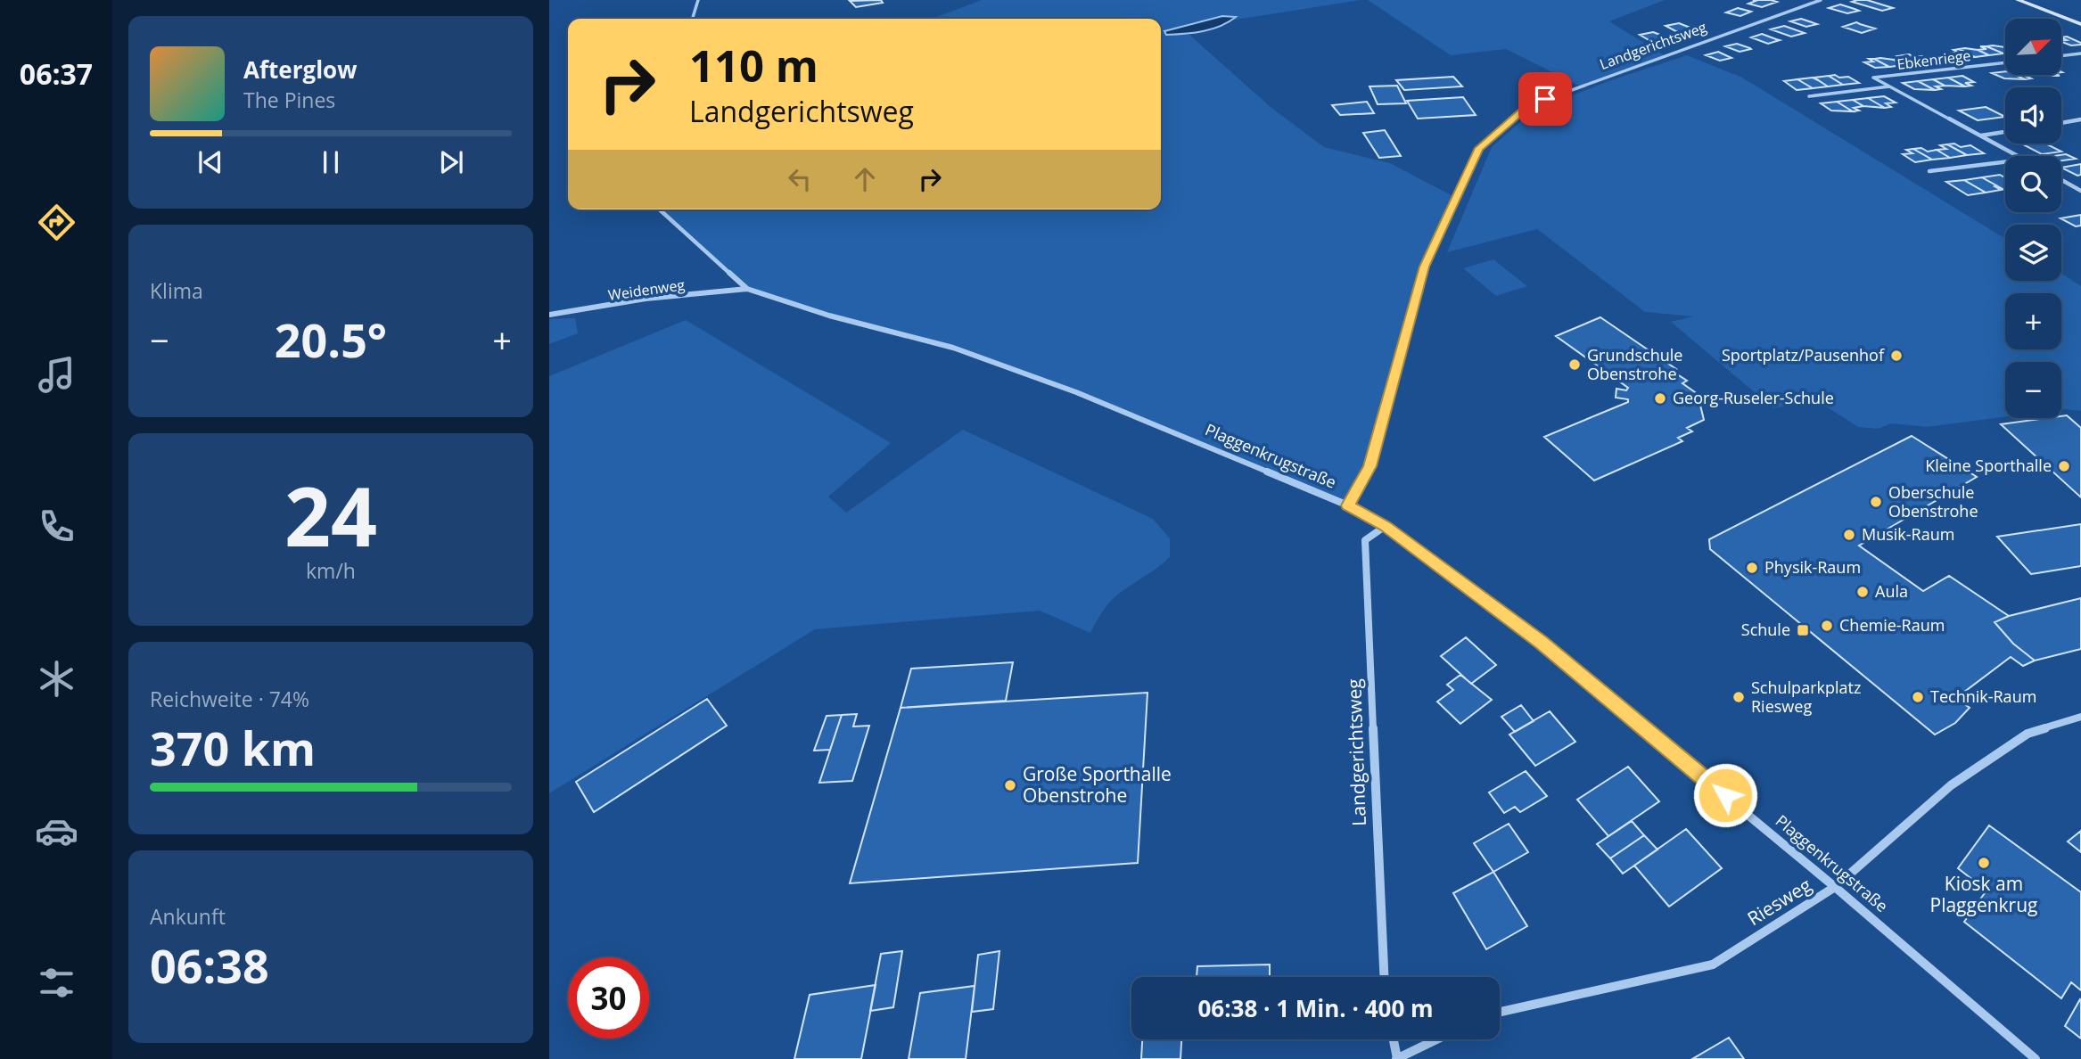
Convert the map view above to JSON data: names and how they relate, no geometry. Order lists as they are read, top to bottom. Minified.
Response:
{"streets":{"street":["Landgerichtsweg","Ebkenriege","Weidenweg","Plaggenkrugstraße","Riesweg"]},"crossings":[["Landgerichtsweg","Plaggenkrugstraße"],["Weidenweg","Plaggenkrugstraße"],["Plaggenkrugstraße","Riesweg"]],"places":{"other":["Sportplatz/Pausenhof","Grundschule Obenstrohe","Georg-Ruseler-Schule","Kleine Sporthalle","Oberschule Obenstrohe","Musik-Raum","Physik-Raum","Aula","Chemie-Raum","Schulparkplatz Riesweg","Technik-Raum","Große Sporthalle Obenstrohe","Kiosk am Plaggenkrug"],"transit":["Schule"]},"north":"top right","page":{"tabs":"06:37","map_buttons":["+","−"],"turn":["110 m","Landgerichtsweg"],"song":["Afterglow","The Pines"],"tile":["Klima",["24","km/h"],["Reichweite · 74%","370 km"],["Ankunft","06:38"]],"heat":["−","20.5°","+"],"limit":"30","trip":"06:38 · 1 Min. · 400 m"}}
